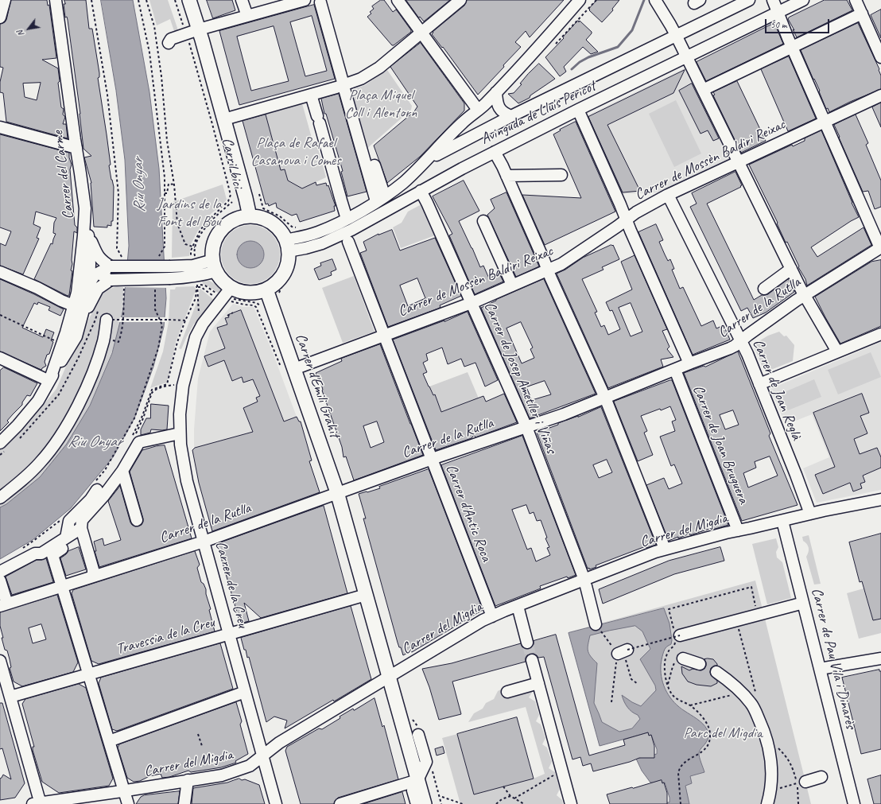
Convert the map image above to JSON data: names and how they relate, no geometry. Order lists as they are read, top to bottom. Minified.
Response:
{"streets":{"main road":["Carrer d'Emili Grahit"],"street":["Avinguda de Lluís Pericot","Carrer de Mossèn Baldiri Reixac","Carrer del Carme","Carrer de la Rutlla","Carrer de Josep Ametller i Viñas","Carrer de Joan Reglà","Carrer de Joan Bruguera","Carrer d'Antic Roca","Carrer del Migdia","Carrer de la Creu","Travessia de la Creu","Carrer de Pau Vila i Dinarès"],"path":["Carril bici"]},"crossings":[["Avinguda de Lluís Pericot","Carrer de Josep Ametller i Viñas"],["Avinguda de Lluís Pericot","Carrer d'Emili Grahit"],["Avinguda de Lluís Pericot","Carrer de la Creu"],["Carrer de Mossèn Baldiri Reixac","Carrer de Josep Ametller i Viñas"],["Carrer de Mossèn Baldiri Reixac","Carrer d'Emili Grahit"],["Carrer de Mossèn Baldiri Reixac","Carrer de Joan Reglà"],["Carrer de Mossèn Baldiri Reixac","Carrer d'Antic Roca"],["Carrer de la Rutlla","Carrer de Josep Ametller i Viñas"],["Carrer de la Rutlla","Carrer d'Emili Grahit"],["Carrer de la Rutlla","Carrer de Joan Reglà"],["Carrer de la Rutlla","Carrer de Joan Bruguera"],["Carrer de la Rutlla","Carrer d'Antic Roca"],["Carrer de la Rutlla","Carrer de la Creu"],["Carrer de Josep Ametller i Viñas","Carrer del Migdia"],["Carrer d'Emili Grahit","Carrer del Migdia"],["Carrer d'Emili Grahit","Carrer de la Creu"],["Carrer d'Emili Grahit","Travessia de la Creu"],["Carrer de Joan Reglà","Carrer del Migdia"],["Carrer de Joan Bruguera","Carrer del Migdia"],["Carrer d'Antic Roca","Carrer del Migdia"],["Carrer del Migdia","Carrer de la Creu"],["Carrer del Migdia","Carrer de Pau Vila i Dinarès"],["Carrer de la Creu","Travessia de la Creu"]],"water":["Riu Onyar"],"parks":["Plaça Miquel Coll i Alentorn","Plaça de Rafael Casanova i Comes","Jardins de la Font del Bou","Parc del Migdia"],"scale_bar":"50 m","north":"bottom left"}
